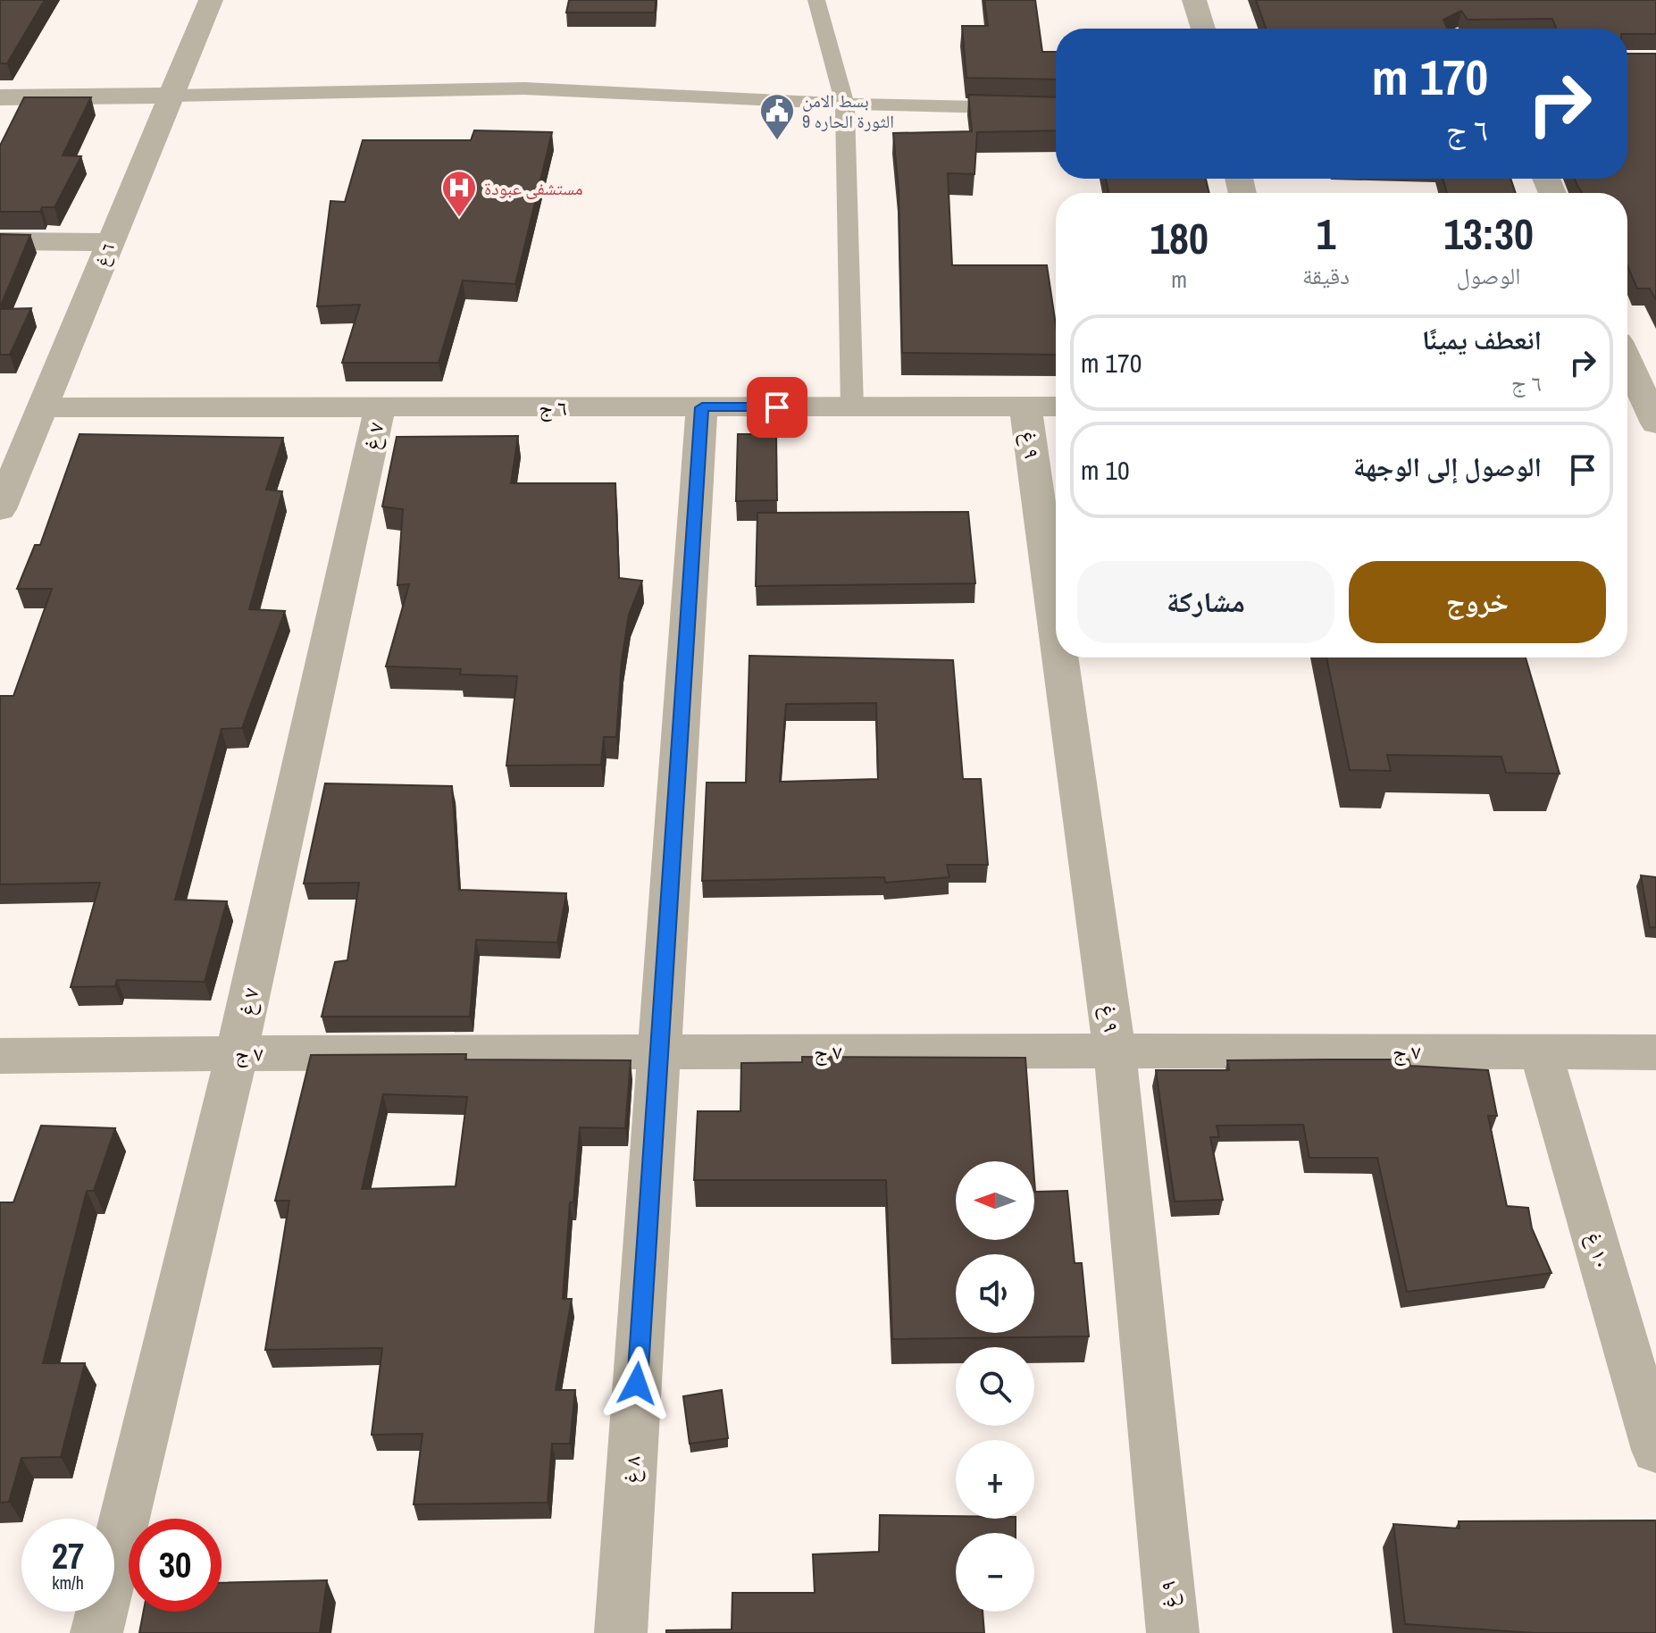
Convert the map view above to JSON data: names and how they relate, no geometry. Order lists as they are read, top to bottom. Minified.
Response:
{"streets":{"street":["٦ غ","٦ ج","٧ غ","٩ غ","٧ ج","١٠ غ","٨ غ"]},"crossings":[["٦ غ","٦ ج"],["٦ ج","٧ غ"],["٦ ج","٩ غ"],["٦ ج","٨ غ"],["٧ غ","٧ ج"],["٩ غ","٧ ج"],["٧ ج","١٠ غ"],["٧ ج","٨ غ"]],"places":{"public building":["بسط الامن الثورة الحاره 9"],"hospital":["مستشفى عبودة"]},"north":"left","page":{"turn":["170 m","٦ ج"],"eta":["13:30","الوصول","1","دقيقة","180","m"],"list":[{"name":"انعطف يمينًا","note":"٦ ج","value":"170 m"},{"name":"الوصول إلى الوجهة","value":"10 m"}],"buttons":["خروج","مشاركة"],"map_buttons":["+","−"],"speed":"27 km/h","limit":"30"}}
